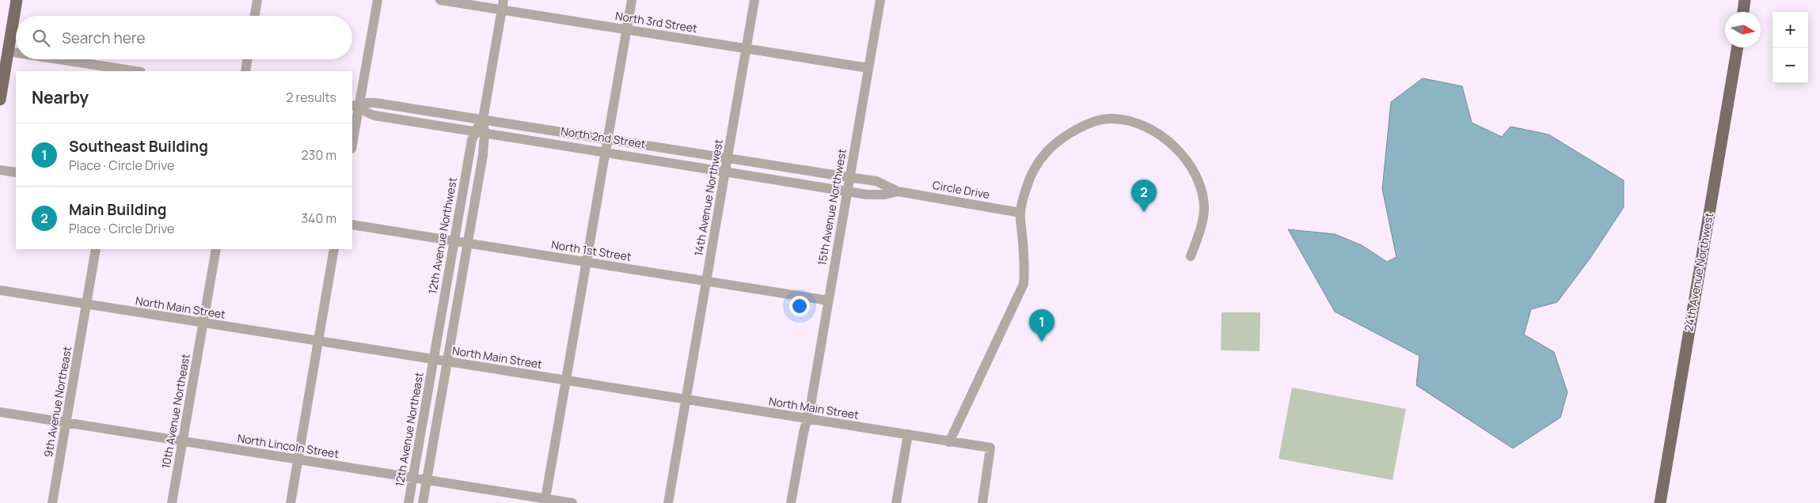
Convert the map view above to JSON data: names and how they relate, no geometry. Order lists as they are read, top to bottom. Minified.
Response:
{"streets":{"main road":["24th Avenue Northwest"],"street":["North 3rd Street","North 2nd Street","Circle Drive","14th Avenue Northwest","15th Avenue Northwest","12th Avenue Northwest","North 1st Street","North Main Street","9th Avenue Northeast","10th Avenue Northeast","12th Avenue Northeast","North Lincoln Street"]},"crossings":[["North 3rd Street","14th Avenue Northwest"],["North 3rd Street","15th Avenue Northwest"],["North 3rd Street","12th Avenue Northwest"],["North 2nd Street","Circle Drive"],["North 2nd Street","14th Avenue Northwest"],["North 2nd Street","15th Avenue Northwest"],["North 2nd Street","12th Avenue Northwest"],["Circle Drive","15th Avenue Northwest"],["14th Avenue Northwest","North 1st Street"],["14th Avenue Northwest","North Main Street"],["15th Avenue Northwest","North 1st Street"],["15th Avenue Northwest","North Main Street"],["12th Avenue Northwest","North 1st Street"],["12th Avenue Northwest","North Main Street"],["12th Avenue Northwest","12th Avenue Northeast"],["North Main Street","9th Avenue Northeast"],["North Main Street","10th Avenue Northeast"],["North Main Street","12th Avenue Northeast"],["9th Avenue Northeast","North Lincoln Street"],["10th Avenue Northeast","North Lincoln Street"],["12th Avenue Northeast","North Lincoln Street"]],"north":"right","page":{"map_buttons":["+","−"],"search":"Search here","heading":["Nearby","2 results"],"list":[{"mark":"1","name":"Southeast Building","note":"Place · Circle Drive","value":"230 m"},{"mark":"2","name":"Main Building","note":"Place · Circle Drive","value":"340 m"}],"pins":["2","1"]}}
